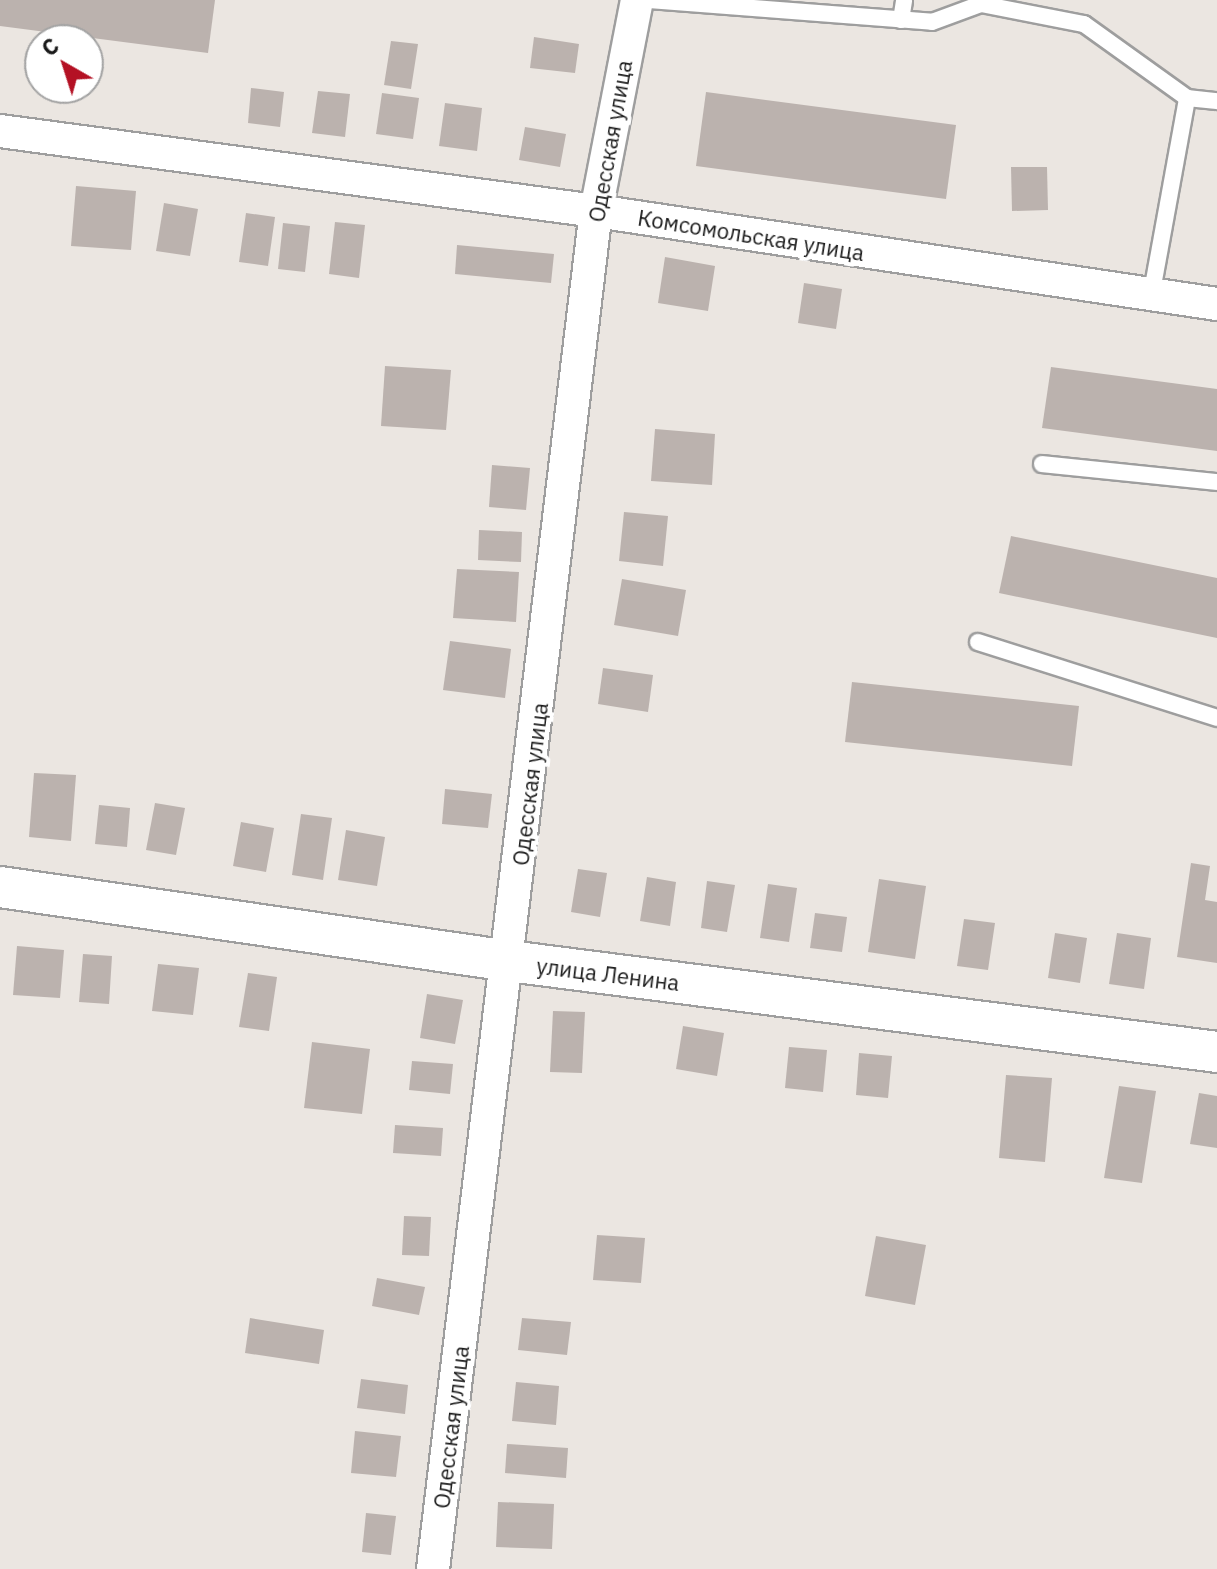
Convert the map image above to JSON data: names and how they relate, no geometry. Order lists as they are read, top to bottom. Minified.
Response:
{"streets":{"street":["Одесская улица","Комсомольская улица","улица Ленина"]},"crossings":[["Одесская улица","Комсомольская улица"],["Одесская улица","улица Ленина"]],"north":"top left"}
